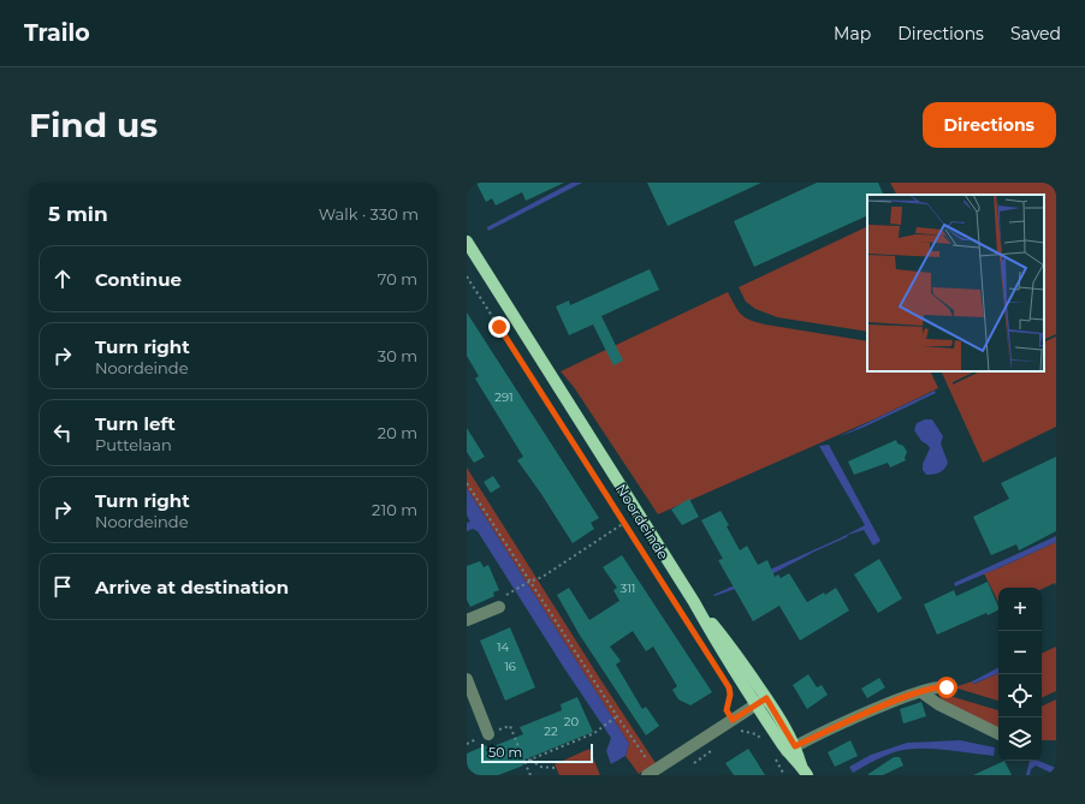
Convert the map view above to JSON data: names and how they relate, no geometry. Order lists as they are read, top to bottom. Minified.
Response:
{"streets":{"main road":["Noordeinde"]},"house_numbers":["291","311","14","16","20","22"],"scale_bar":"50 m","page":{"header":"Trailo","nav":["Map","Directions","Saved"],"buttons":"Directions","title":"Find us","heading":["5 min","Walk · 330 m"],"list":[["Continue","70 m"],["Turn right","Noordeinde","30 m"],["Turn left","Puttelaan","20 m"],["Turn right","Noordeinde","210 m"],"Arrive at destination"],"map_buttons":["+","−"],"scale":"50 m"}}
